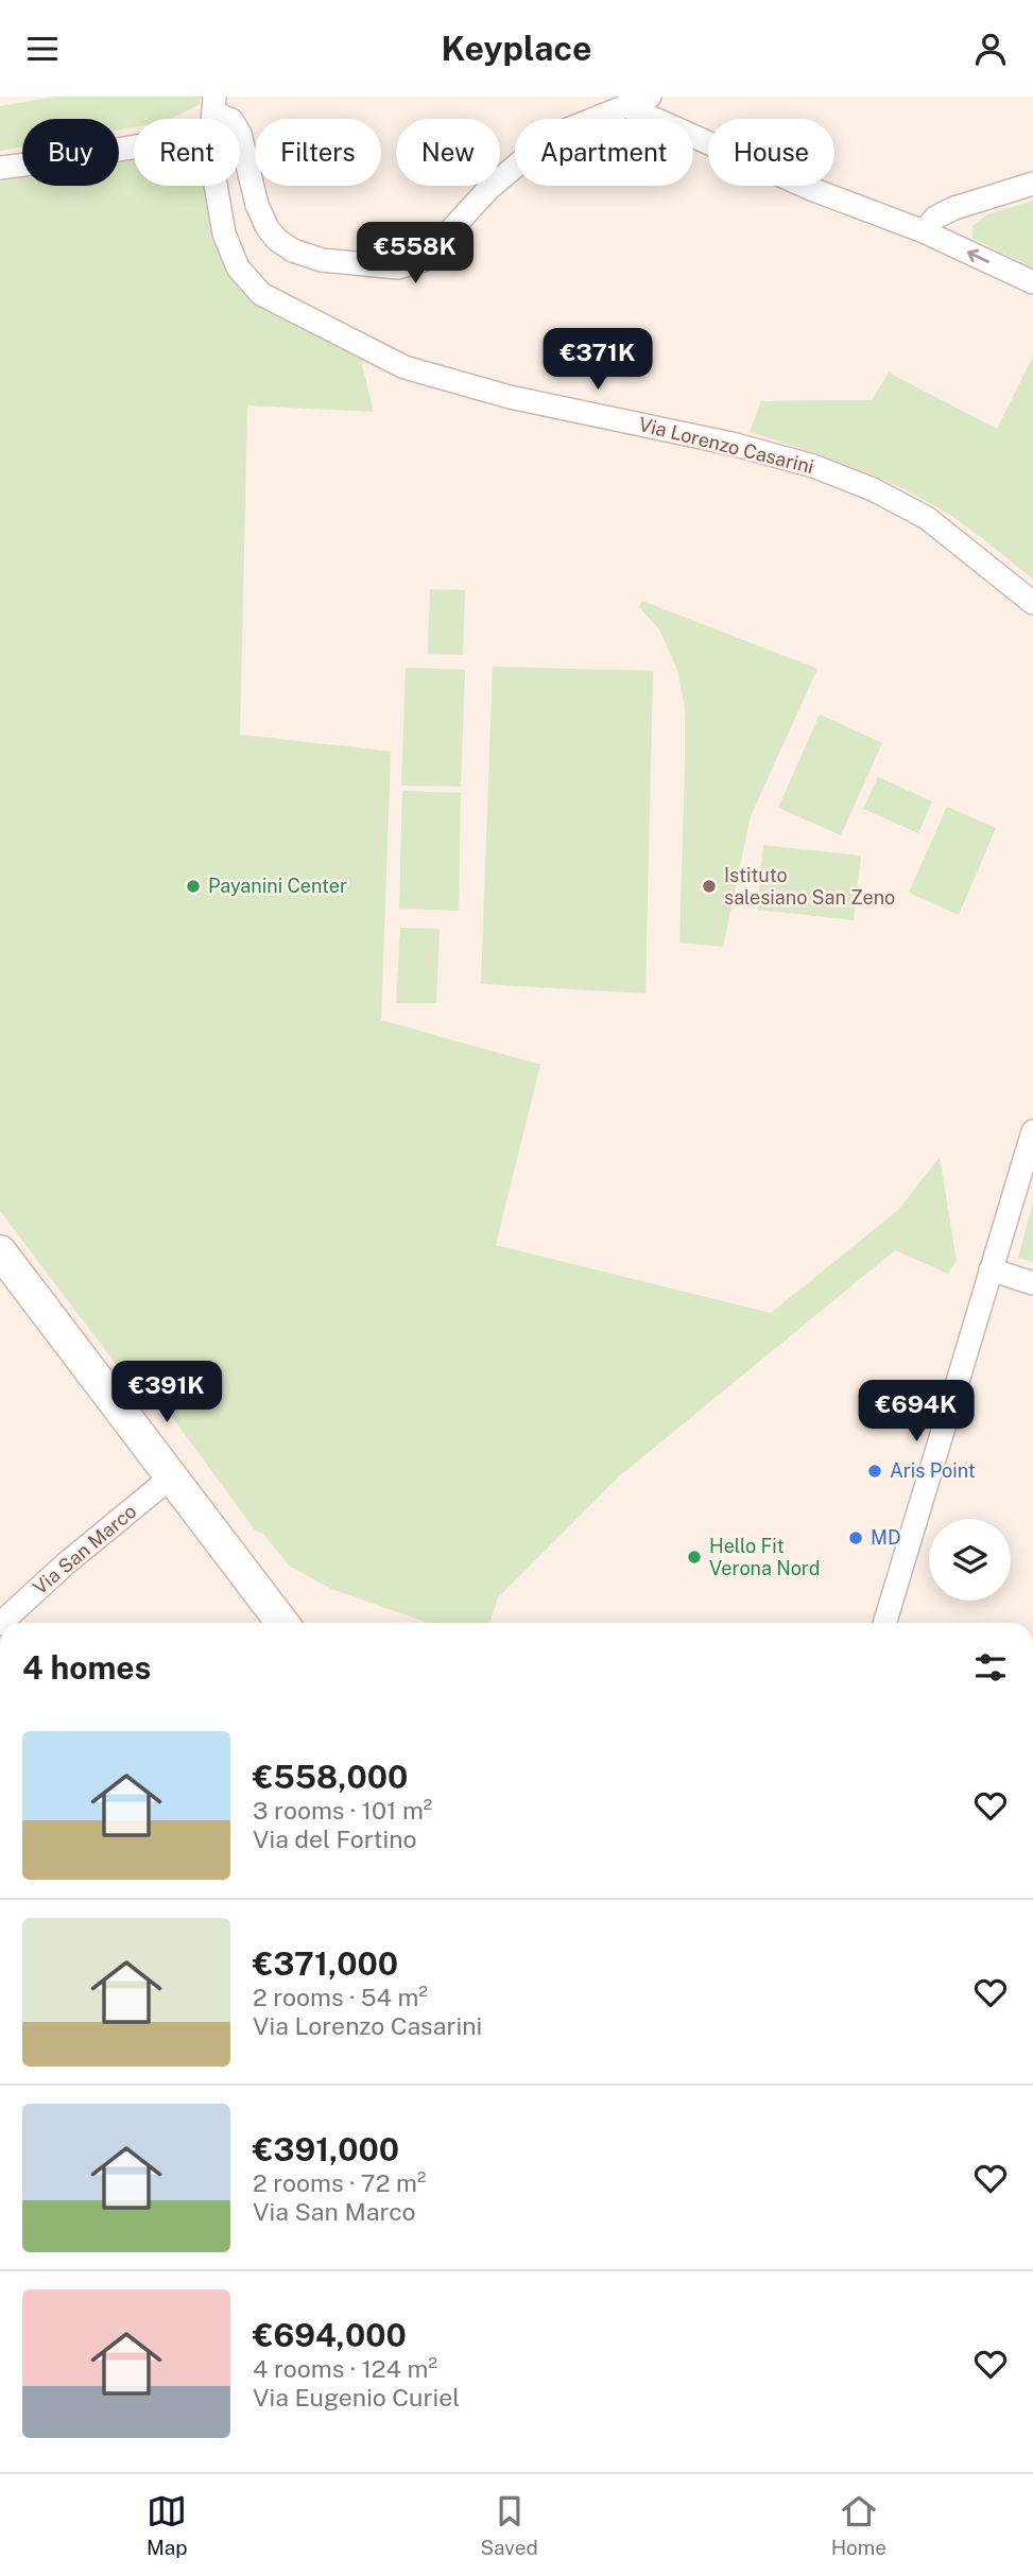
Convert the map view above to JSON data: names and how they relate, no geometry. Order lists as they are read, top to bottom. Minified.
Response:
{"streets":{"street":["Via Lorenzo Casarini","Via San Marco"]},"places":["Payanini Center","Istituto salesiano San Zeno","Aris Point","MD","Hello Fit Verona Nord"],"page":{"header":"Keyplace","chip":["Buy","Rent","Filters","New","Apartment","House"],"price":["€558K","€371K","€391K","€694K"],"heading":"4 homes","list":[{"name":"€558,000","note":"3 rooms · 101 m² · Via del Fortino"},{"name":"€371,000","note":"2 rooms · 54 m² · Via Lorenzo Casarini"},{"name":"€391,000","note":"2 rooms · 72 m² · Via San Marco"},{"name":"€694,000","note":"4 rooms · 124 m² · Via Eugenio Curiel"}],"tabs":["Map","Saved","Home"]}}
